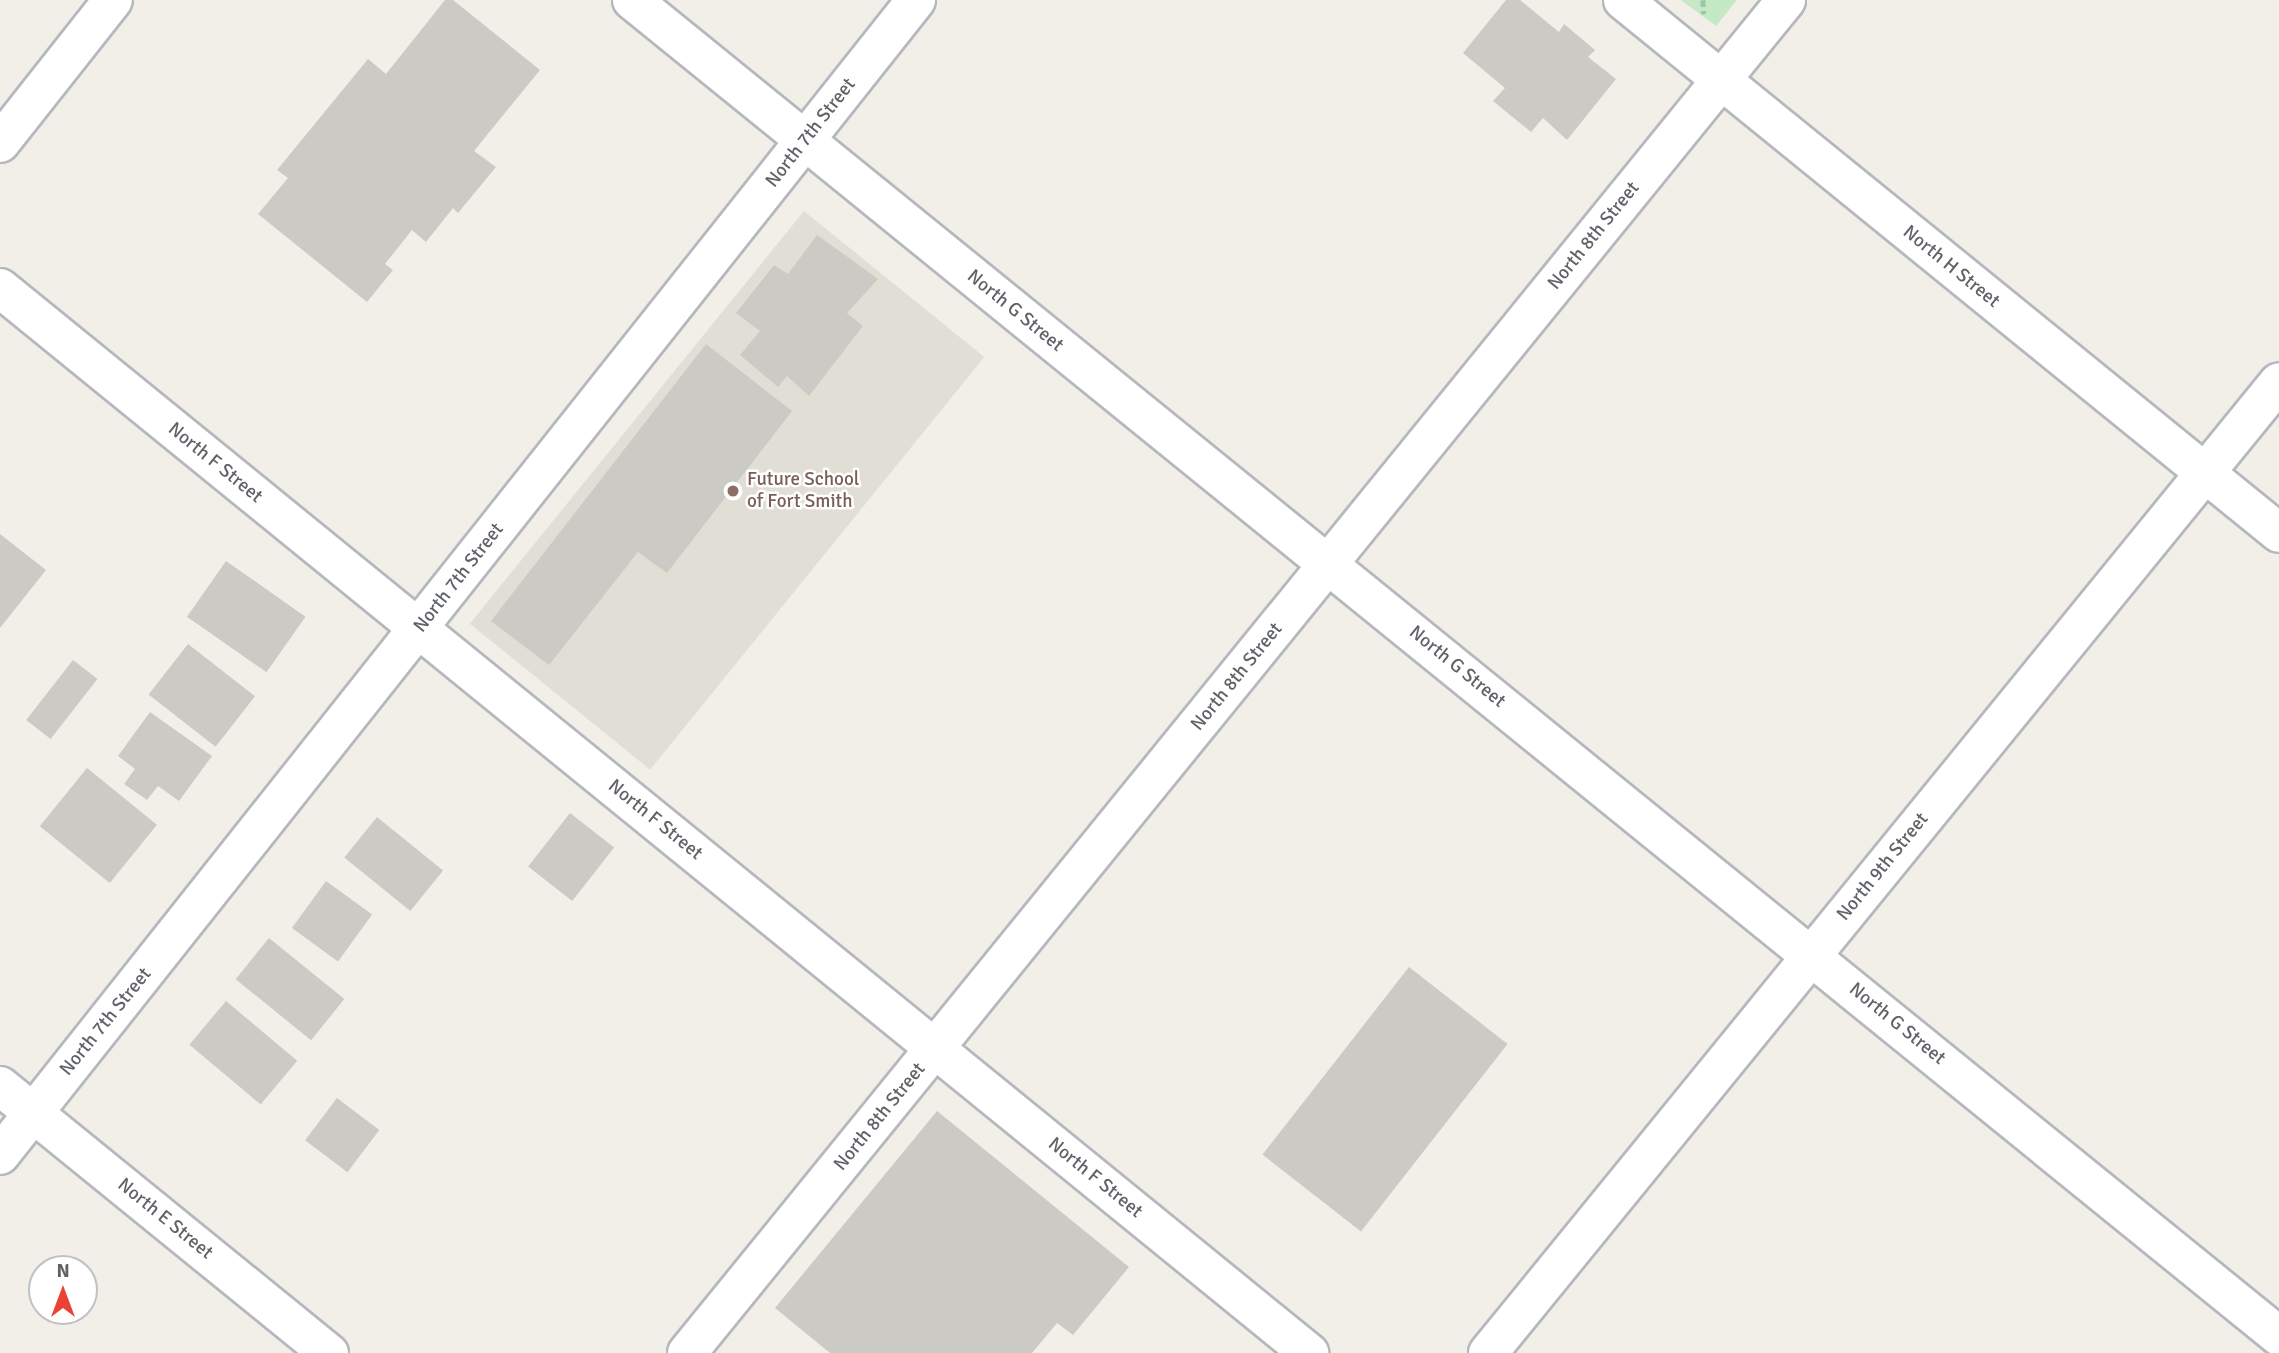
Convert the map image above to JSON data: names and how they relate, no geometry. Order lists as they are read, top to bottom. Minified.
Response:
{"streets":{"street":["North 7th Street","North 8th Street","North H Street","North G Street","North F Street","North 9th Street","North E Street"]},"crossings":[["North 7th Street","North G Street"],["North 7th Street","North F Street"],["North 7th Street","North E Street"],["North 8th Street","North H Street"],["North 8th Street","North G Street"],["North 8th Street","North F Street"],["North H Street","North 9th Street"],["North G Street","North 9th Street"]],"places":["Future School of Fort Smith"],"north":"top"}
